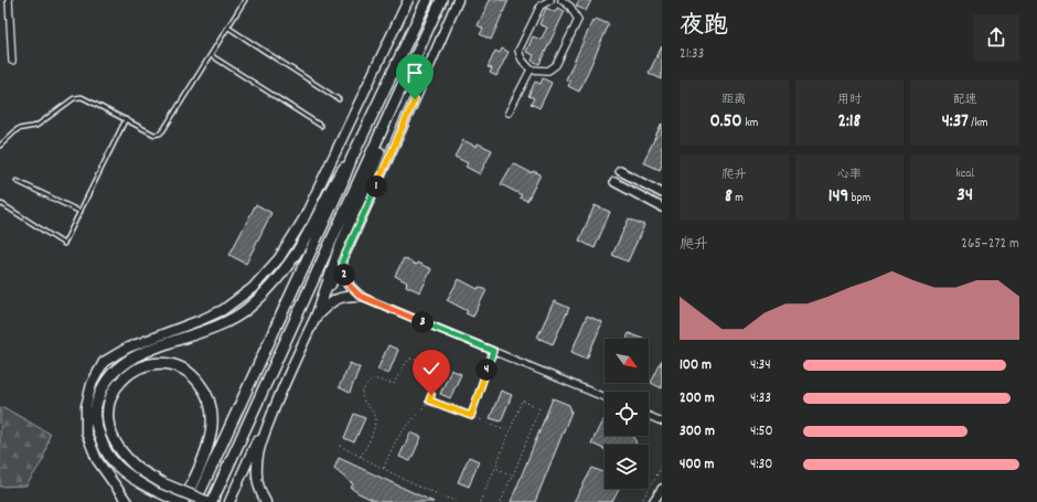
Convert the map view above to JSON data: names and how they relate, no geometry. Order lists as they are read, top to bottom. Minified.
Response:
{"north":"bottom right","page":{"heading":["夜跑","21:33"],"stats":[["距离","0.50 km"],["用时","2:18"],["配速","4:37 /km"],["爬升","8 m"],["心率","149 bpm"],["kcal","34"]],"pins":["1","2","3","4"],"chart":["爬升","265–272 m"],"list":[{"name":"100 m","note":"4:34"},{"name":"200 m","note":"4:33"},{"name":"300 m","note":"4:50"},{"name":"400 m","note":"4:30"}]}}
